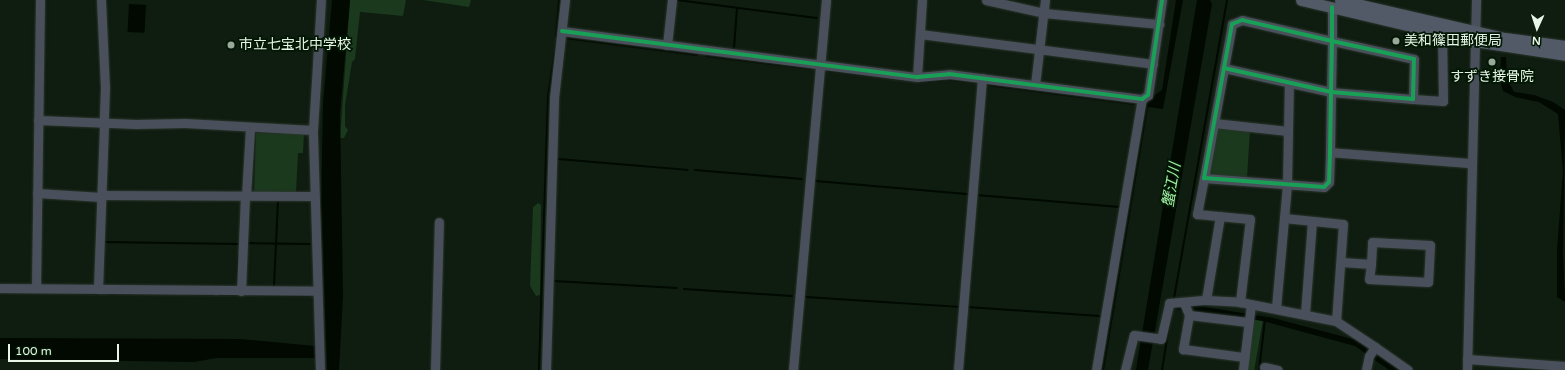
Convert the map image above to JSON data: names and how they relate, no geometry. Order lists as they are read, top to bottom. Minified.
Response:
{"water":["蟹江川"],"places":["美和篠田郵便局","市立七宝北中学校","すずき接骨院"],"scale_bar":"100 m","north":"bottom"}
